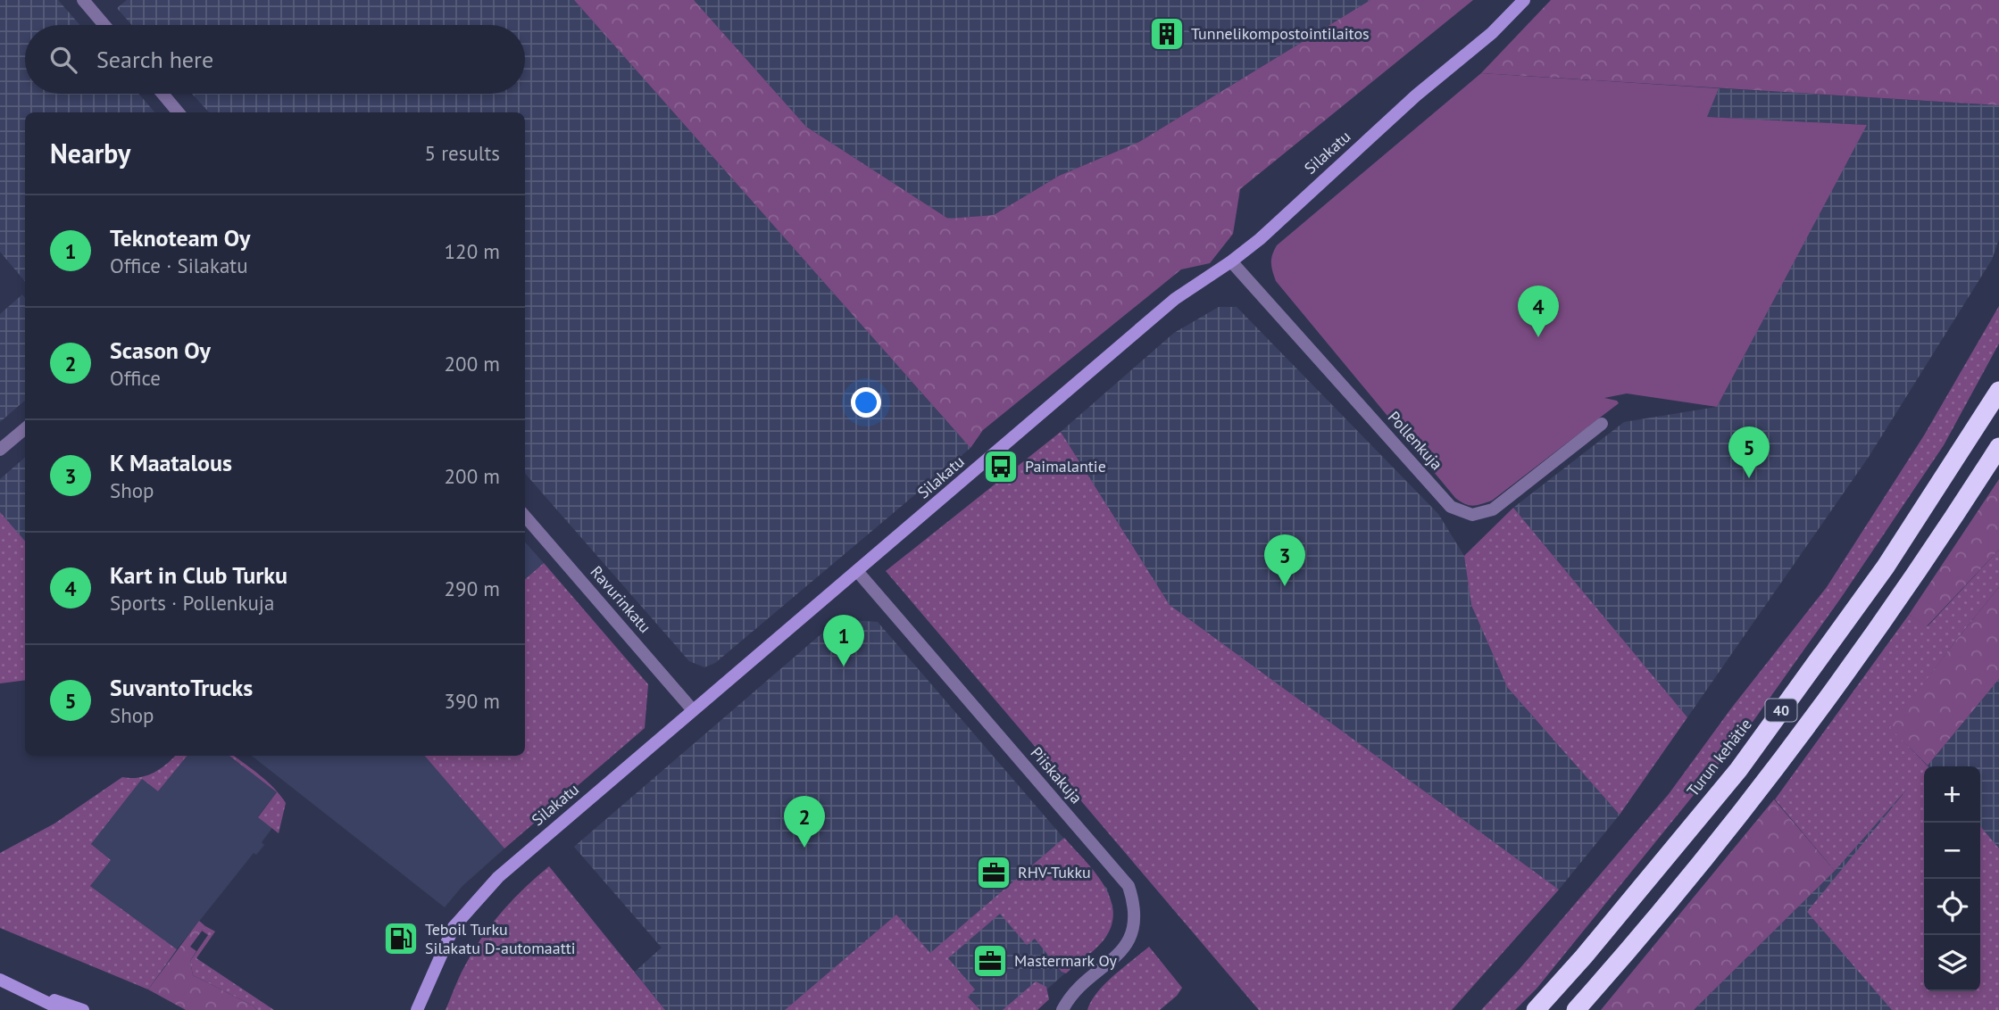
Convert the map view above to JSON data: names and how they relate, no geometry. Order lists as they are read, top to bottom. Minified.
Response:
{"streets":{"highway":["40","Turun kehätie"],"street":["Silakatu","Pollenkuja","Ravurinkatu","Piiskakuja"]},"crossings":[["Silakatu","Pollenkuja"],["Silakatu","Ravurinkatu"],["Silakatu","Piiskakuja"]],"places":{"building":["Tunnelikompostointilaitos"],"bus stop":["Paimalantie"],"office":["RHV-Tukku","Mastermark Oy"],"fuel station":["Teboil Turku Silakatu D-automaatti"]},"page":{"search":"Search here","heading":["Nearby","5 results"],"list":[{"mark":"1","name":"Teknoteam Oy","note":"Office · Silakatu","value":"120 m"},{"mark":"2","name":"Scason Oy","note":"Office","value":"200 m"},{"mark":"3","name":"K Maatalous","note":"Shop","value":"200 m"},{"mark":"4","name":"Kart in Club Turku","note":"Sports · Pollenkuja","value":"290 m"},{"mark":"5","name":"SuvantoTrucks","note":"Shop","value":"390 m"}],"pins":["4","5","3","1","2"],"map_buttons":["+","−"]}}
